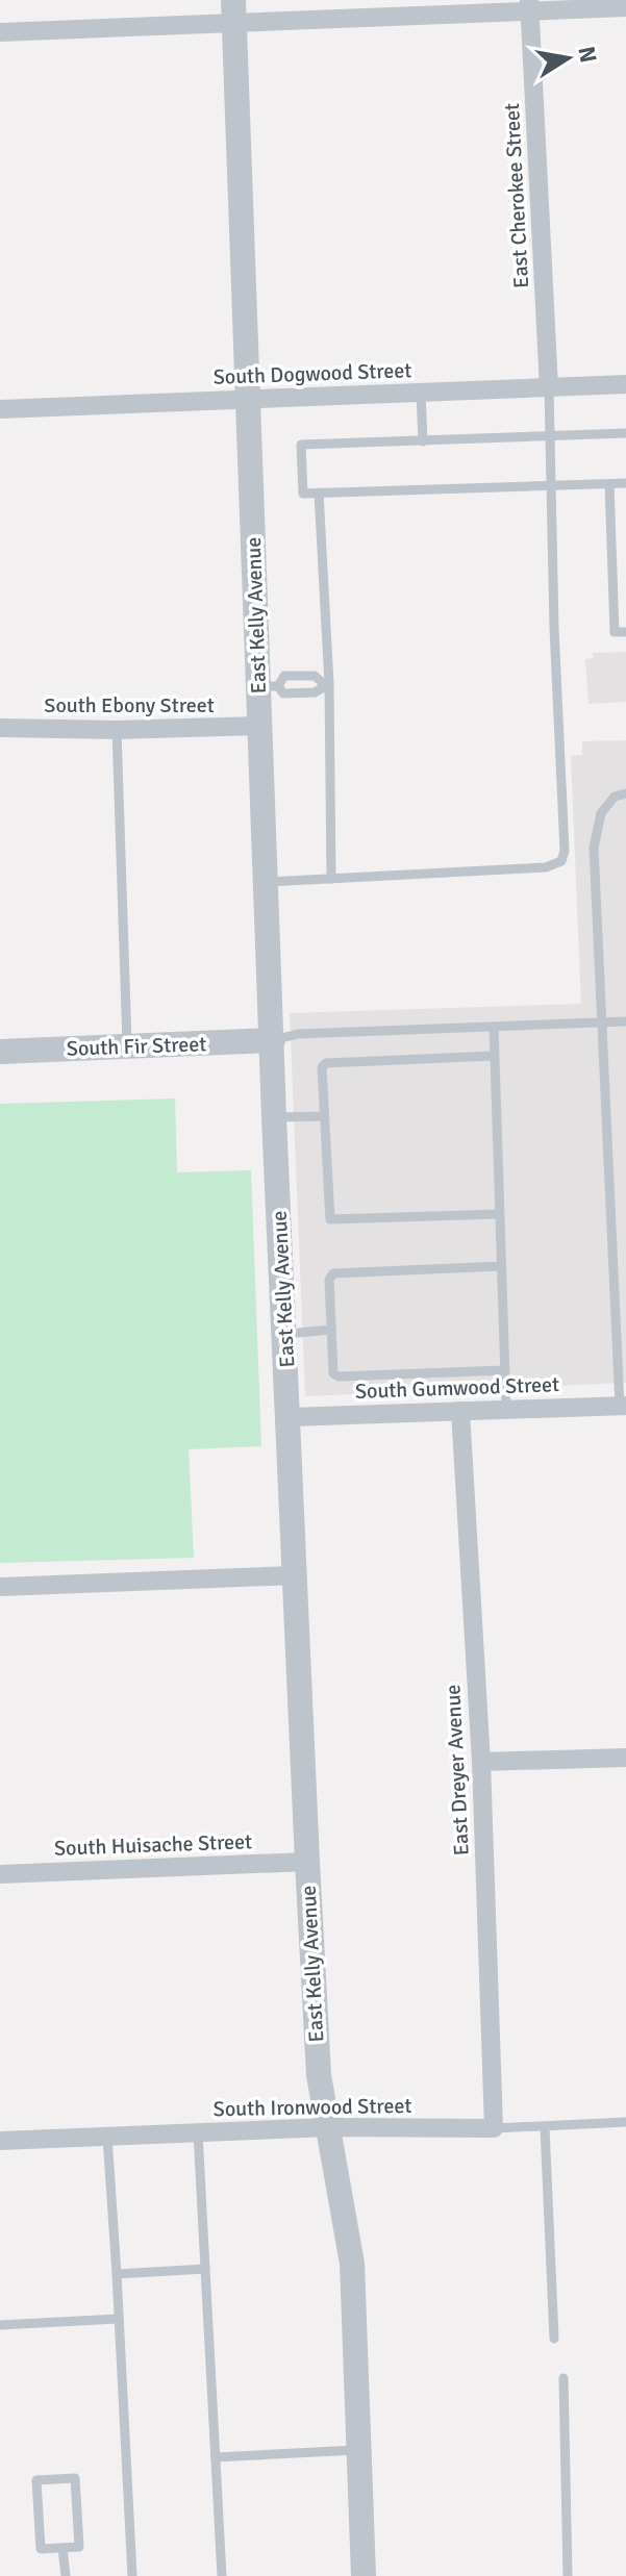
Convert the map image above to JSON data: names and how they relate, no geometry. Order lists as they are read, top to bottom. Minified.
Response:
{"streets":{"street":["East Cherokee Street","South Dogwood Street","East Kelly Avenue","South Ebony Street","South Fir Street","South Gumwood Street","East Dreyer Avenue","South Huisache Street","South Ironwood Street"]},"crossings":[["East Cherokee Street","South Dogwood Street"],["South Dogwood Street","East Kelly Avenue"],["East Kelly Avenue","South Ebony Street"],["East Kelly Avenue","South Fir Street"],["East Kelly Avenue","South Gumwood Street"],["East Kelly Avenue","South Huisache Street"],["East Kelly Avenue","South Ironwood Street"],["South Gumwood Street","East Dreyer Avenue"],["East Dreyer Avenue","South Ironwood Street"]],"north":"right"}
